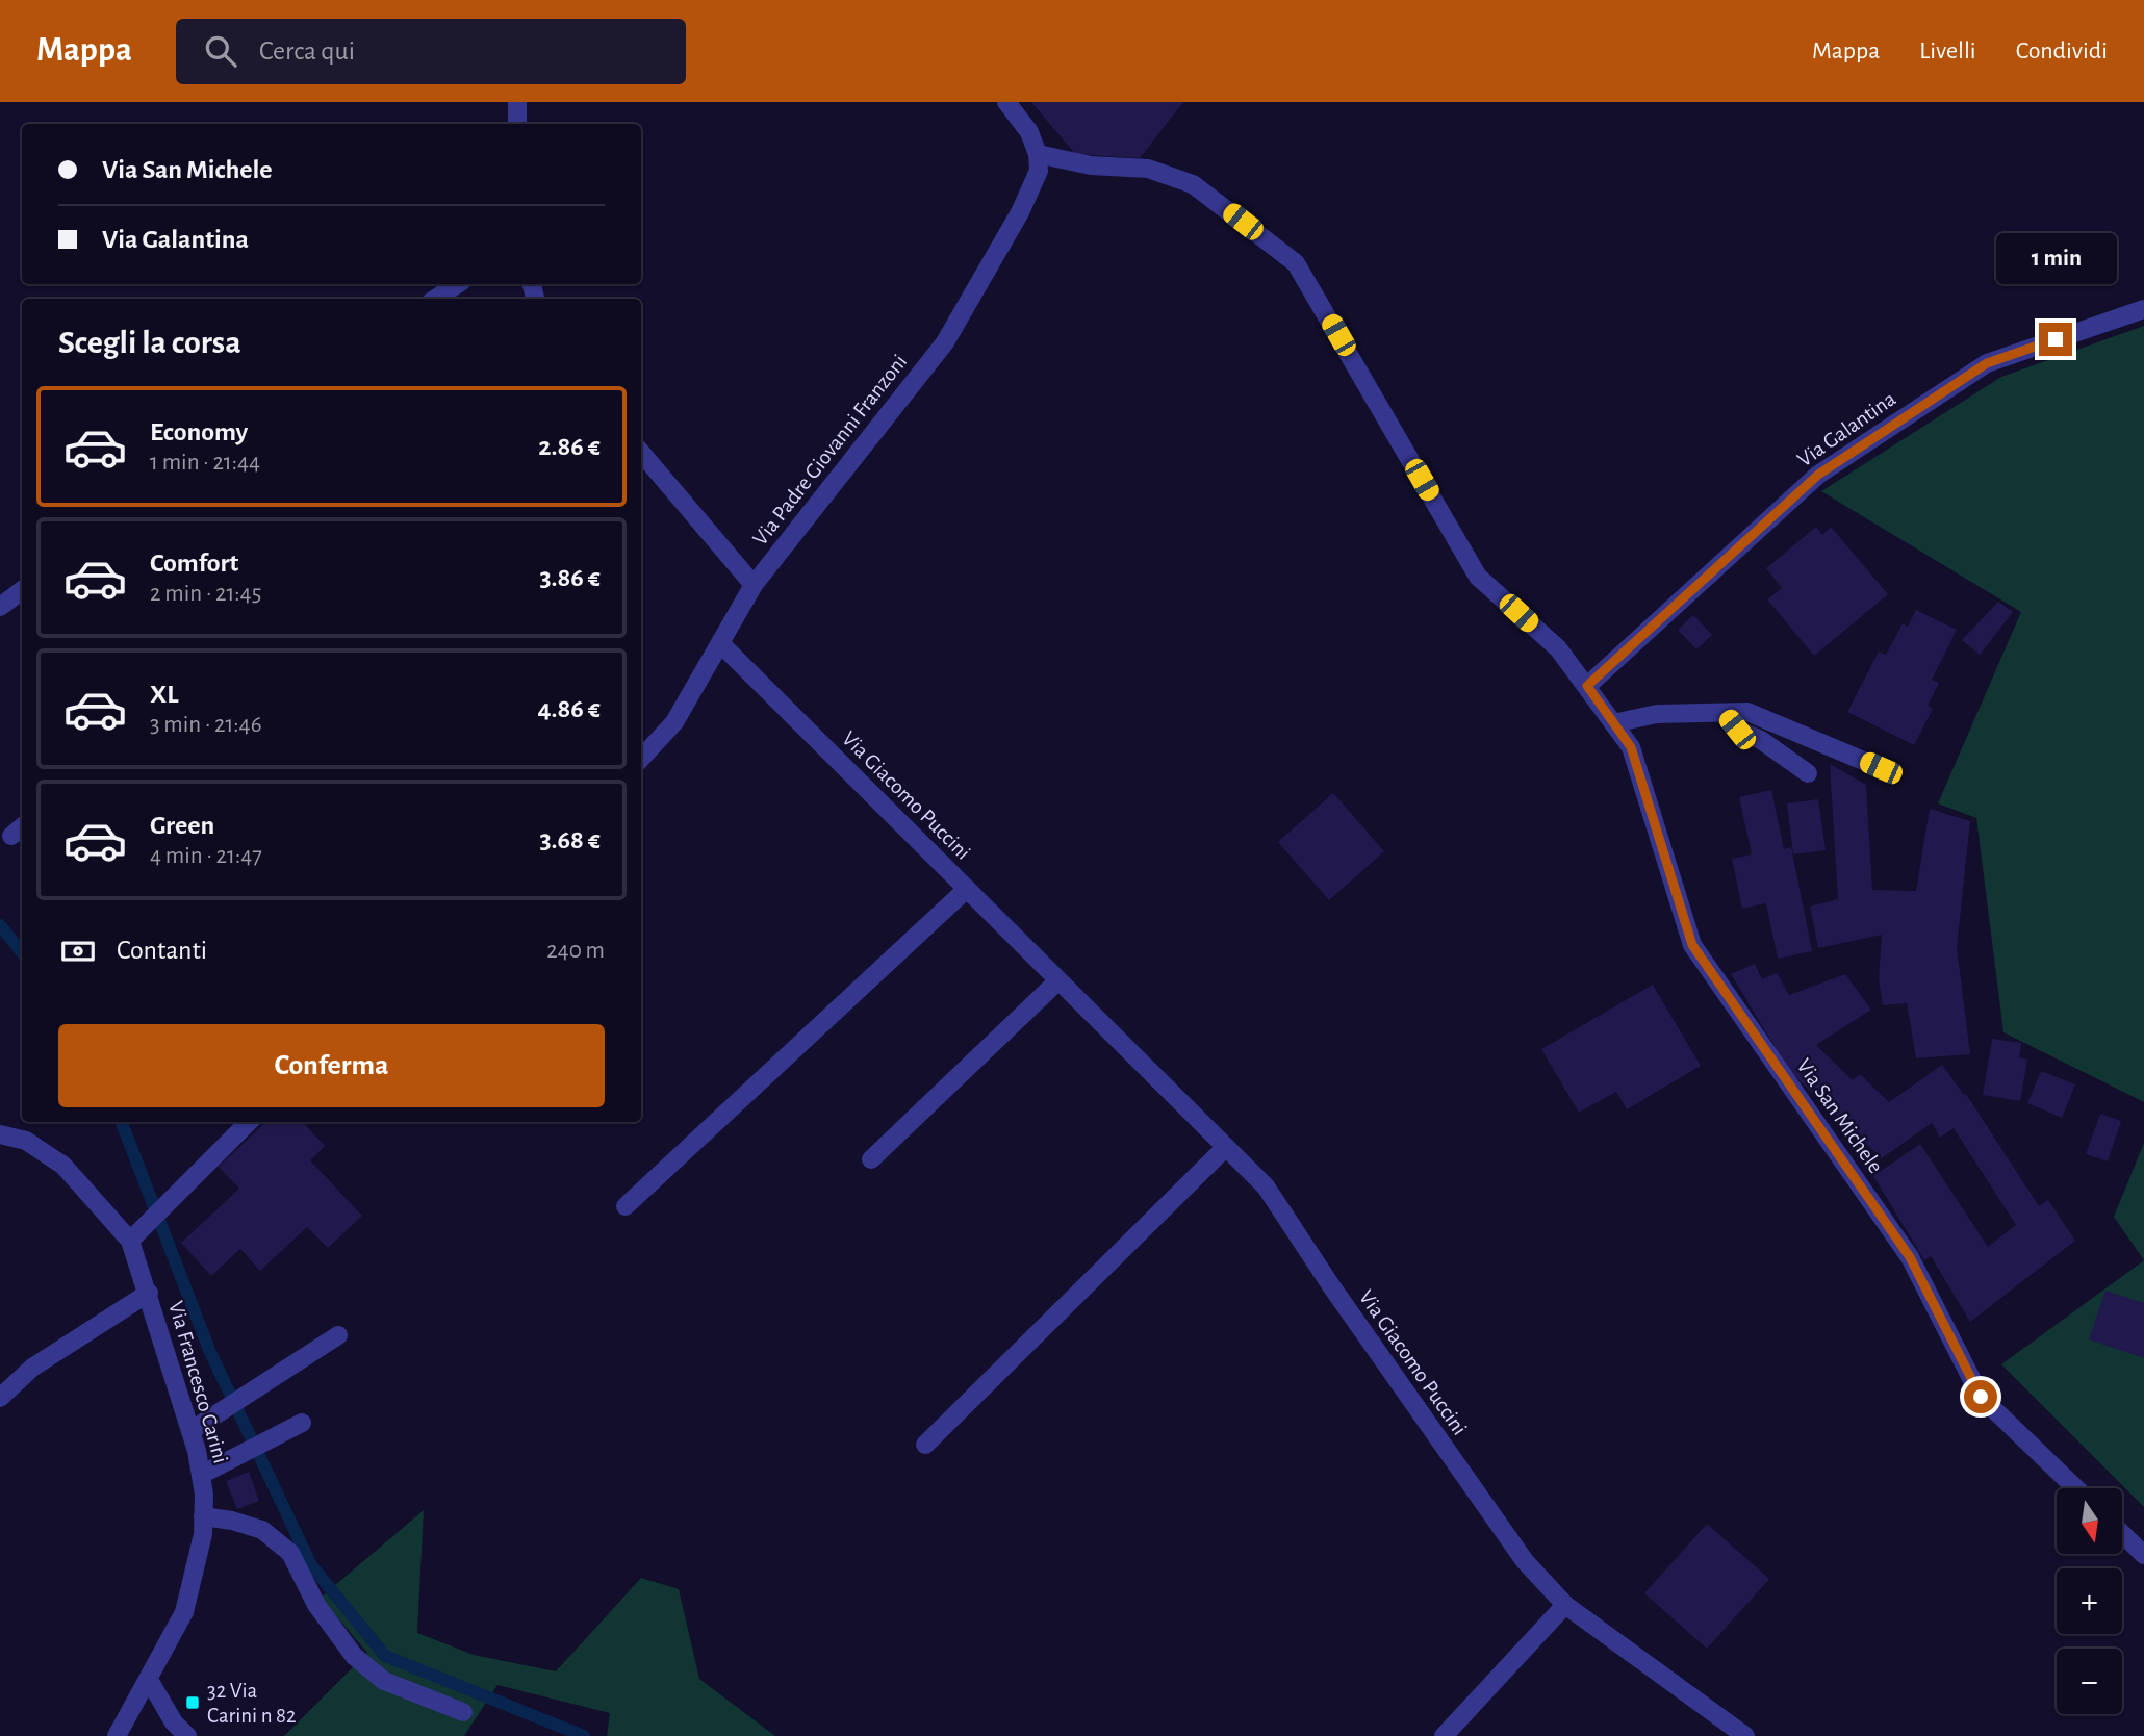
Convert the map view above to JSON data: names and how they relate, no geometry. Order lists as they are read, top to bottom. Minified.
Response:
{"streets":{"street":["Via Galantina","Via Padre Giovanni Franzoni","Via Giacomo Puccini","Via San Michele","Via Francesco Carini"]},"crossings":[["Via Galantina","Via San Michele"],["Via Padre Giovanni Franzoni","Via Giacomo Puccini"],["Via Padre Giovanni Franzoni","Via San Michele"]],"places":{"transit":["32 Via Carini n 82"]},"north":"bottom","page":{"header":"Mappa","search":"Cerca qui","nav":["Mappa","Livelli","Condividi"],"banner":["Via San Michele","Via Galantina"],"bubble":"1 min","heading":"Scegli la corsa","list":[{"name":"Economy","note":"1 min · 21:44","value":"2.86 €"},{"name":"Comfort","note":"2 min · 21:45","value":"3.86 €"},{"name":"XL","note":"3 min · 21:46","value":"4.86 €"},{"name":"Green","note":"4 min · 21:47","value":"3.68 €"}],"pay":["Contanti","240 m"],"buttons":"Conferma","map_buttons":["+","−"]}}
